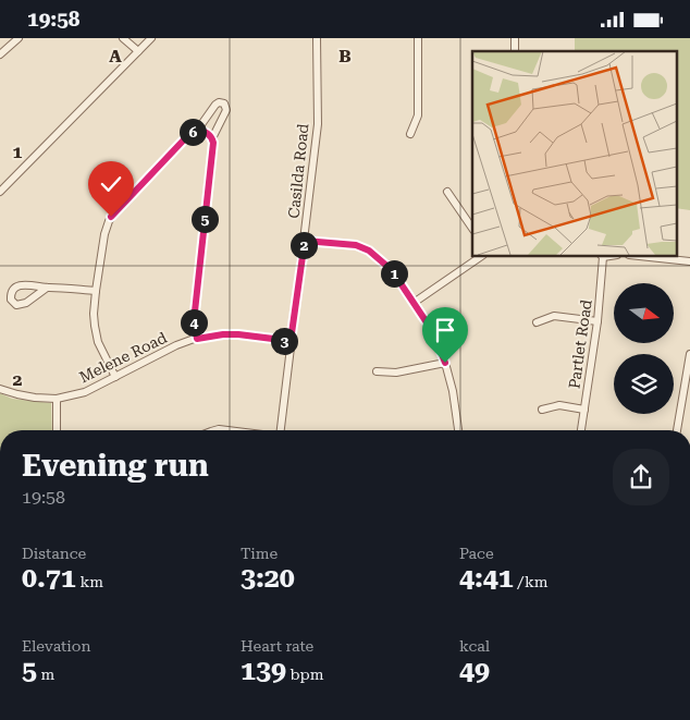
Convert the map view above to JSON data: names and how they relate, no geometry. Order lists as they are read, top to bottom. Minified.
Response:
{"streets":{"street":["Casilda Road","Partlet Road","Melene Road"]},"crossings":[["Casilda Road","Melene Road"]],"north":"right","page":{"status":"19:58","pins":["6","5","2","1","4","3"],"heading":["Evening run","19:58"],"stats":[["Distance","0.71 km"],["Time","3:20"],["Pace","4:41 /km"],["Elevation","5 m"],["Heart rate","139 bpm"],["kcal","49"]]},"grid":{"columns":["A","B"],"rows":["1","2"]}}
